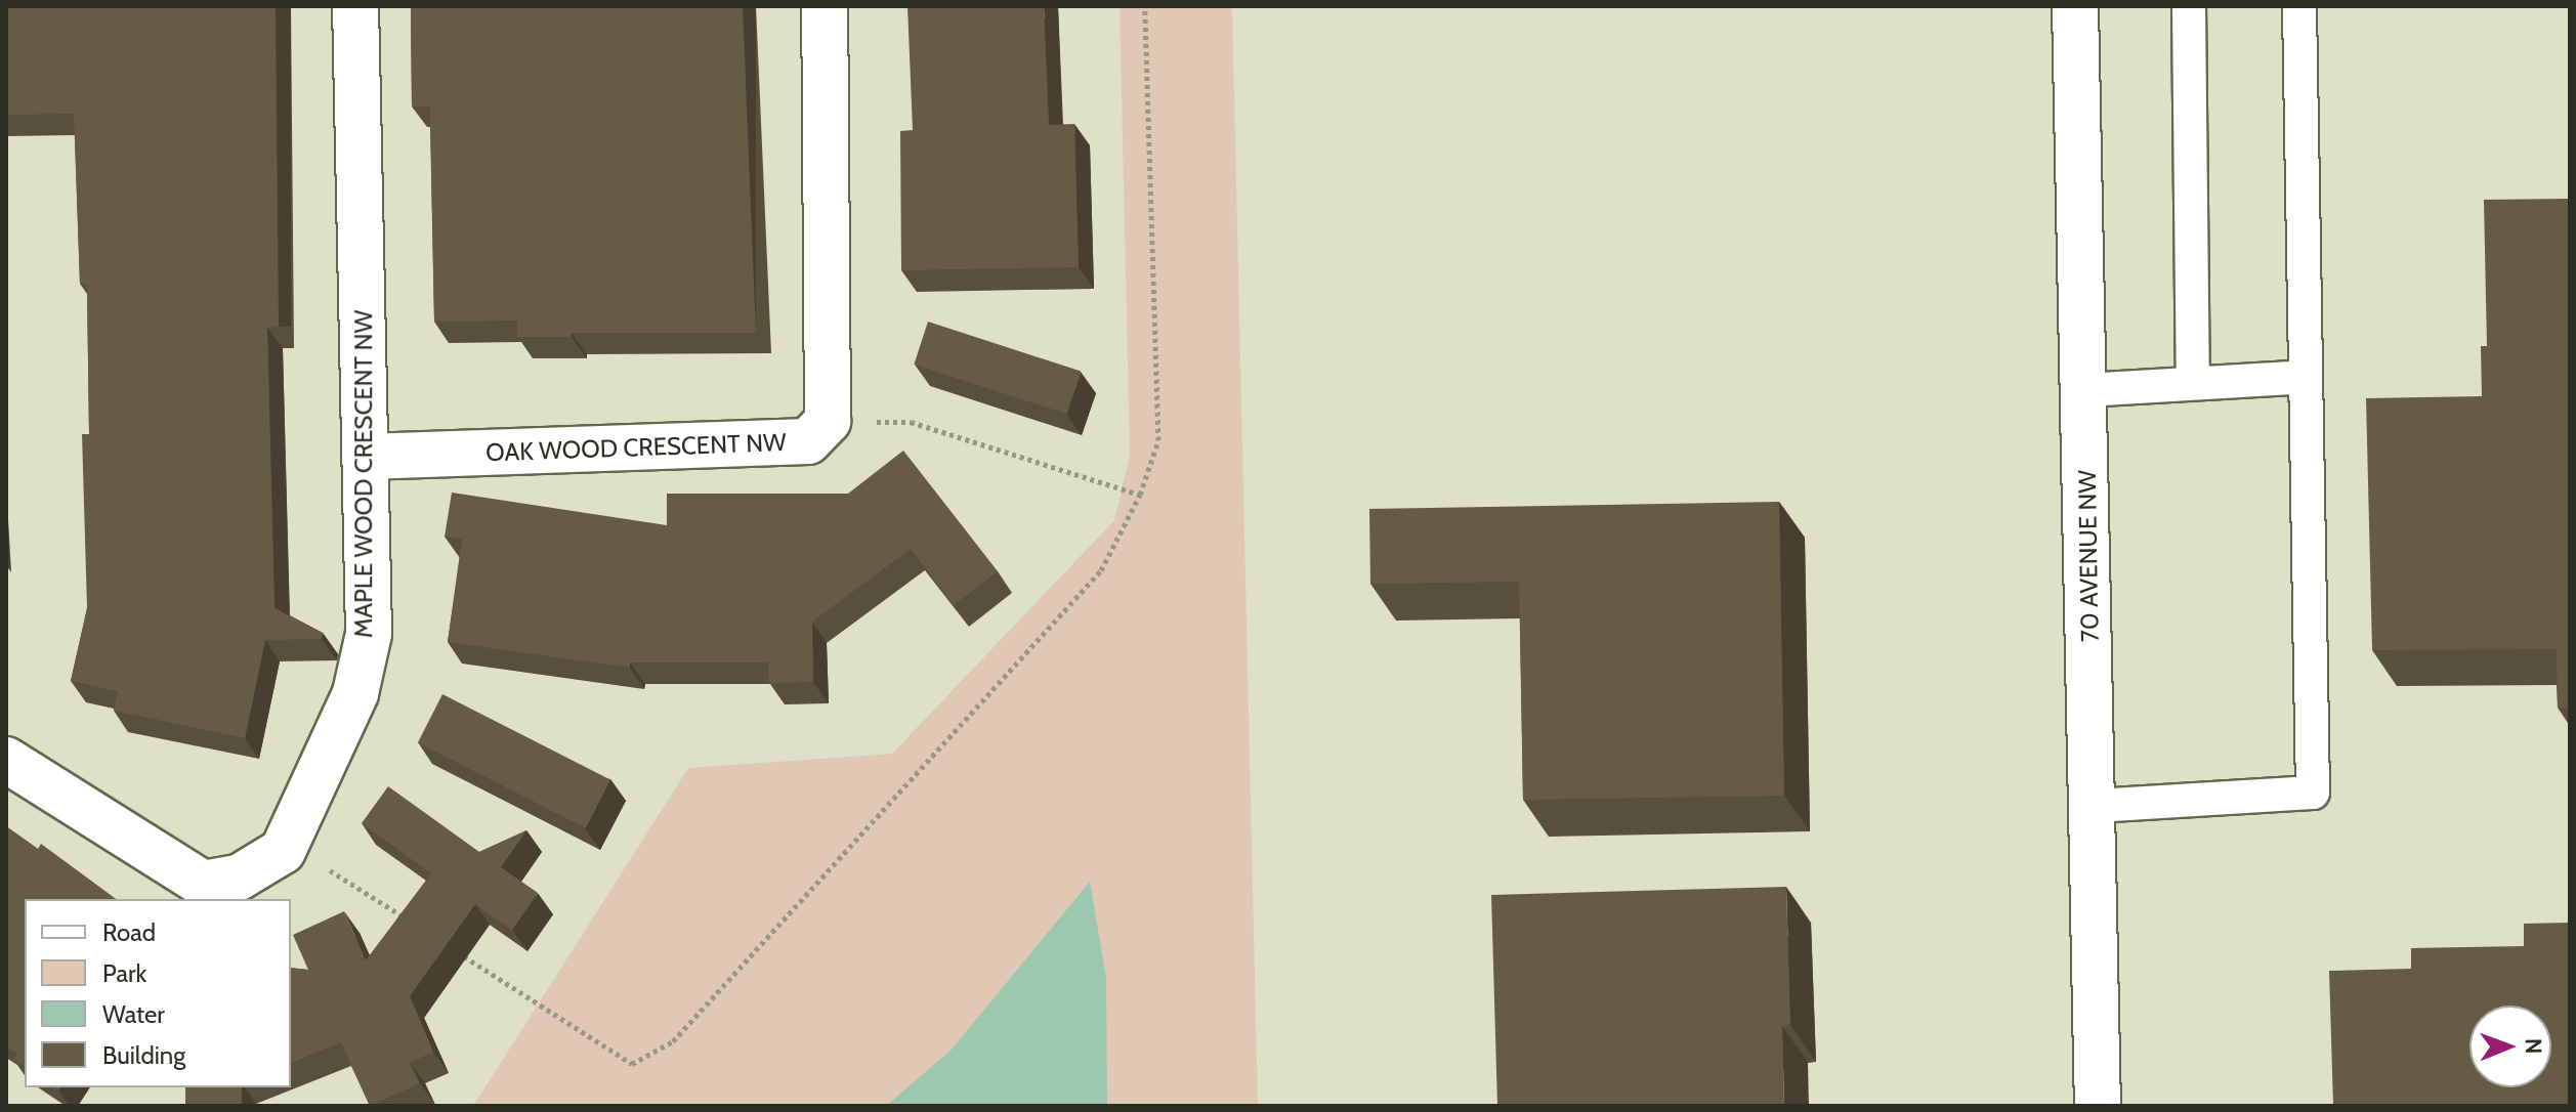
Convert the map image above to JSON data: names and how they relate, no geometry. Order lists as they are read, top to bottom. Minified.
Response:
{"streets":{"street":["OAK WOOD CRESCENT NW","MAPLE WOOD CRESCENT NW","70 AVENUE NW"]},"crossings":[["OAK WOOD CRESCENT NW","MAPLE WOOD CRESCENT NW"]],"legend":["Road","Park","Water","Building"],"north":"right"}
